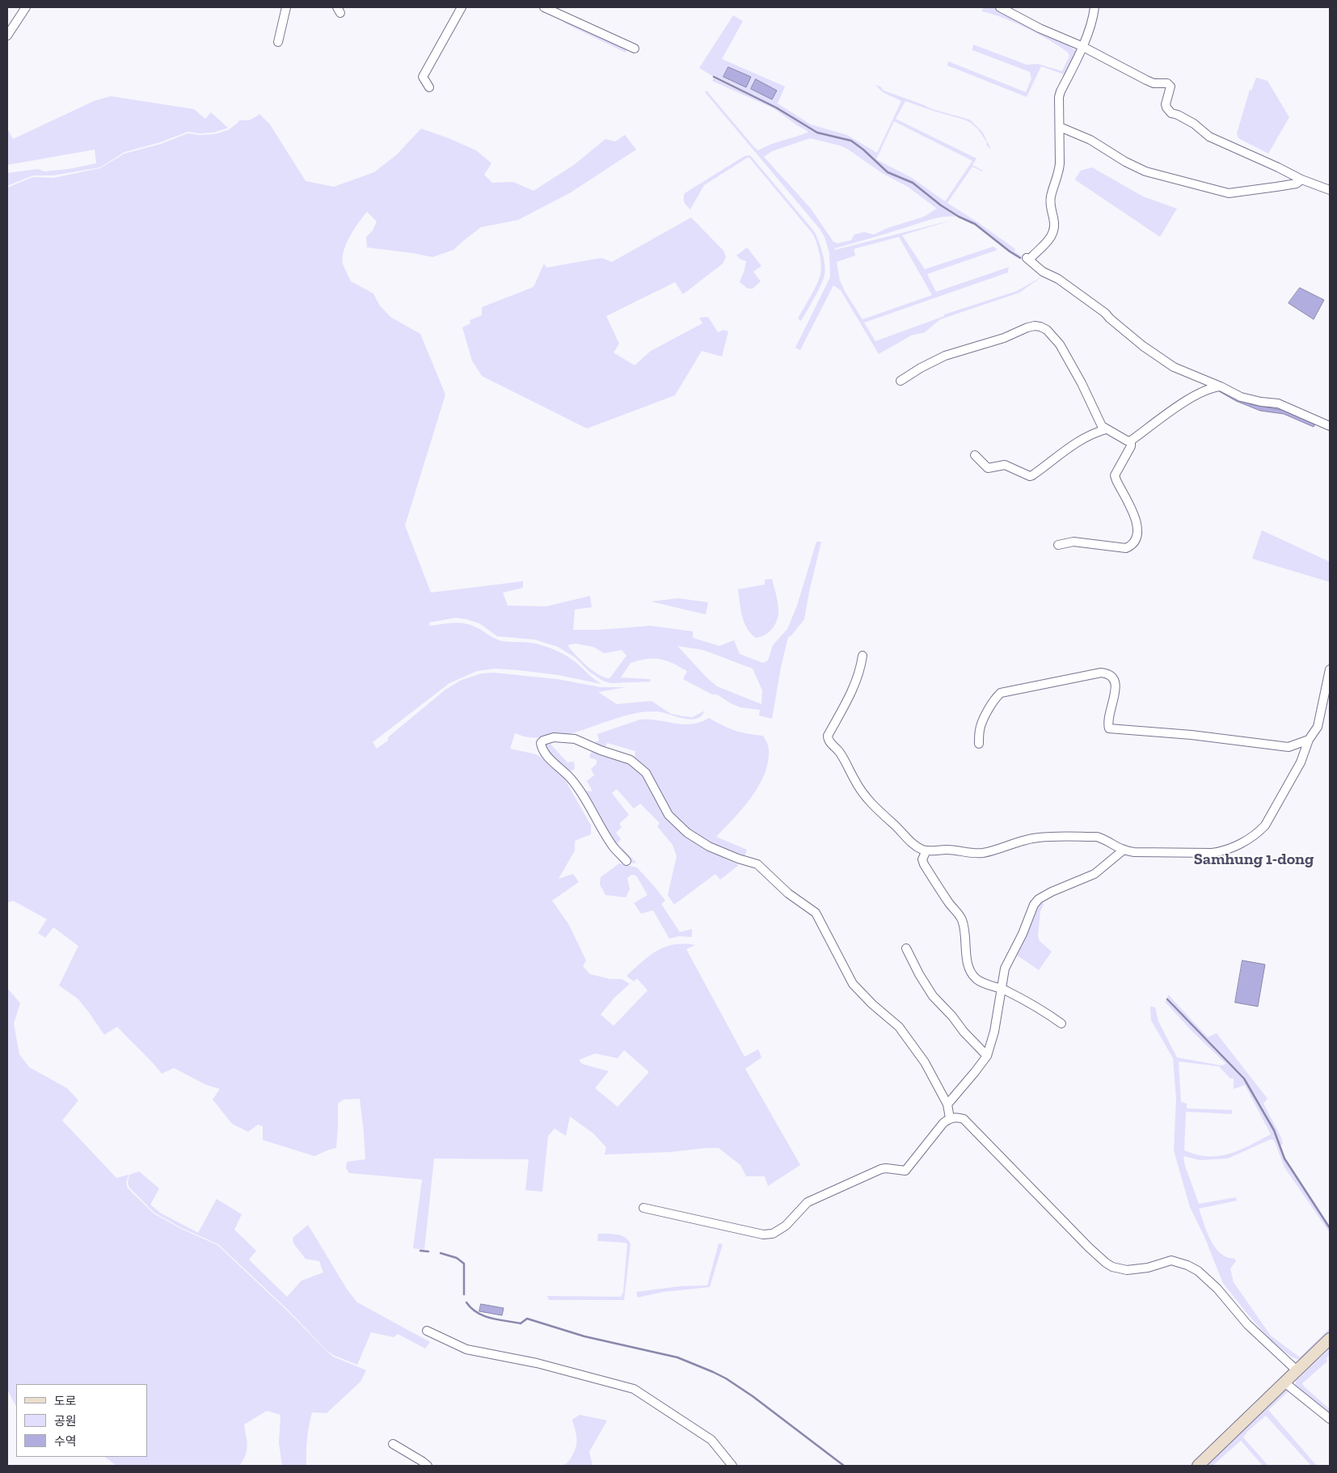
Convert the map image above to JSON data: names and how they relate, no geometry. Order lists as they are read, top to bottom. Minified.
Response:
{"districts":["Samhung 1-dong"],"legend":["도로","공원","수역"]}
